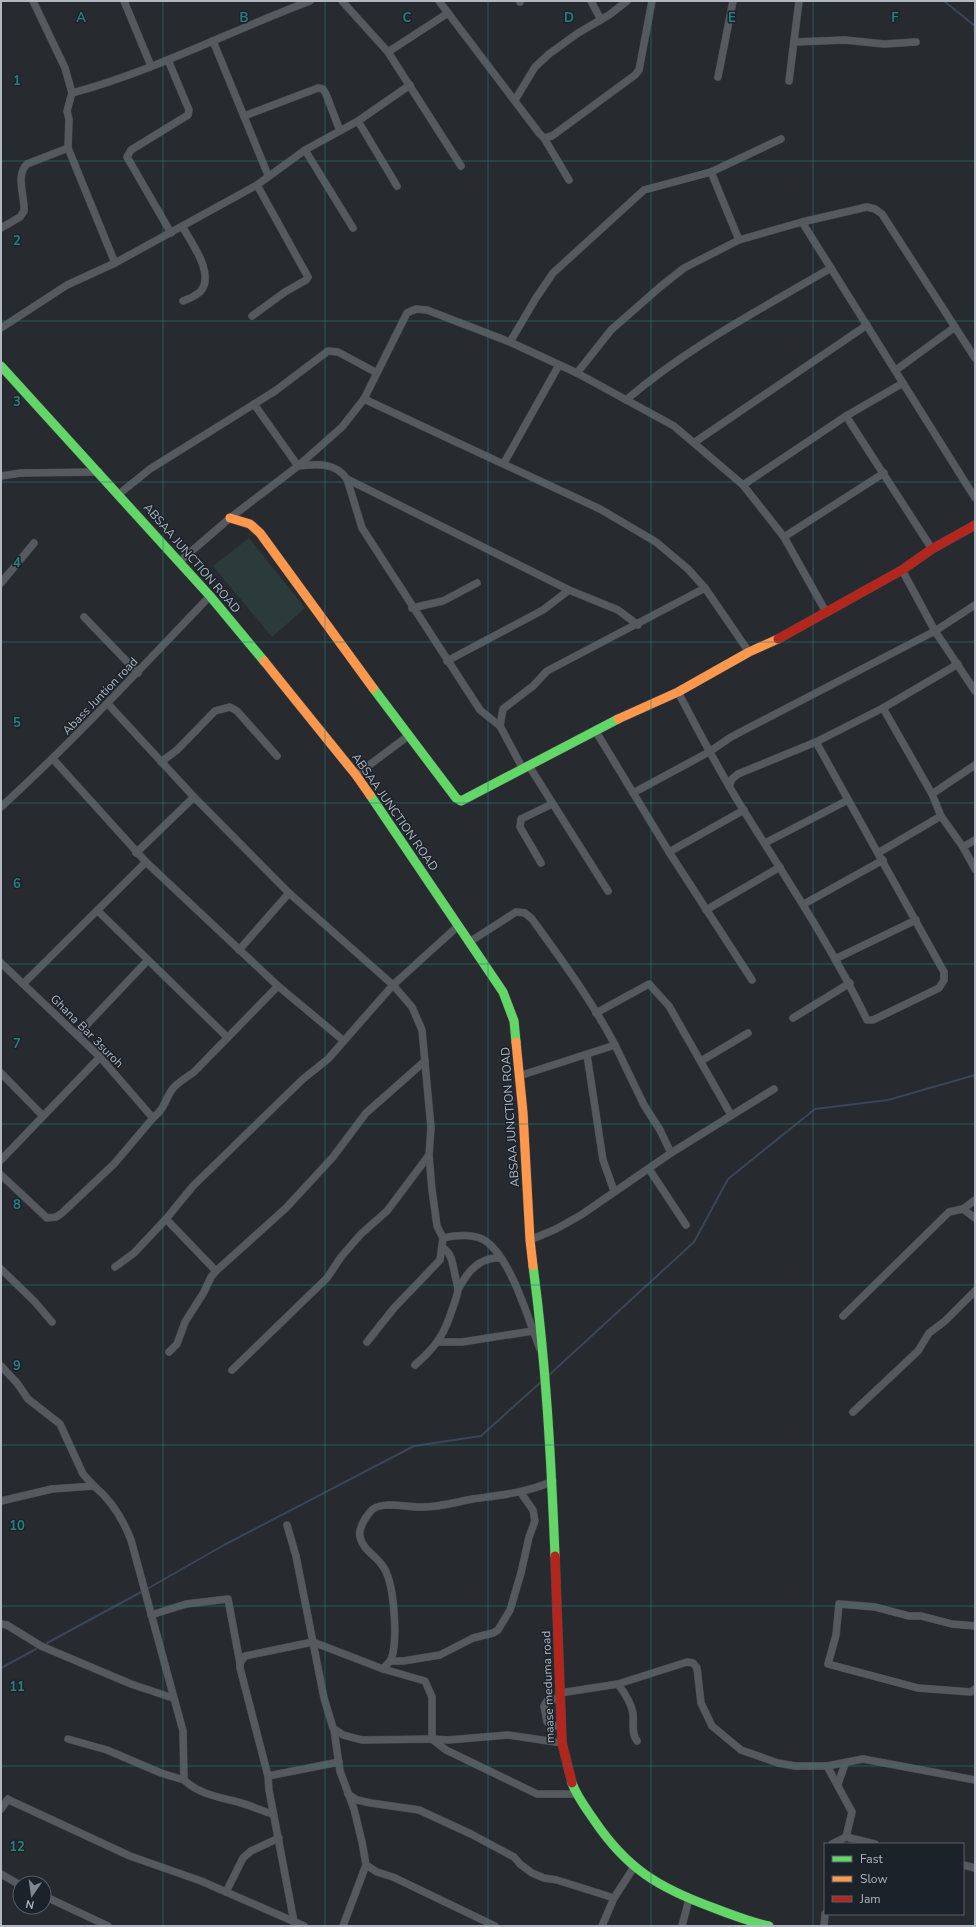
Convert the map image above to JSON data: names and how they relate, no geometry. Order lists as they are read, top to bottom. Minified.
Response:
{"streets":{"street":["ABSAA JUNCTION ROAD","Abass Juntion road","Ghana Bar 3suroh","maase meduma road"]},"crossings":[["ABSAA JUNCTION ROAD","Abass Juntion road"],["ABSAA JUNCTION ROAD","maase meduma road"]],"legend":["Fast","Slow","Jam"],"north":"bottom","grid":{"columns":["A","B","C","D","E","F"],"rows":["1","2","3","4","5","6","7","8","9","10","11","12"]}}
